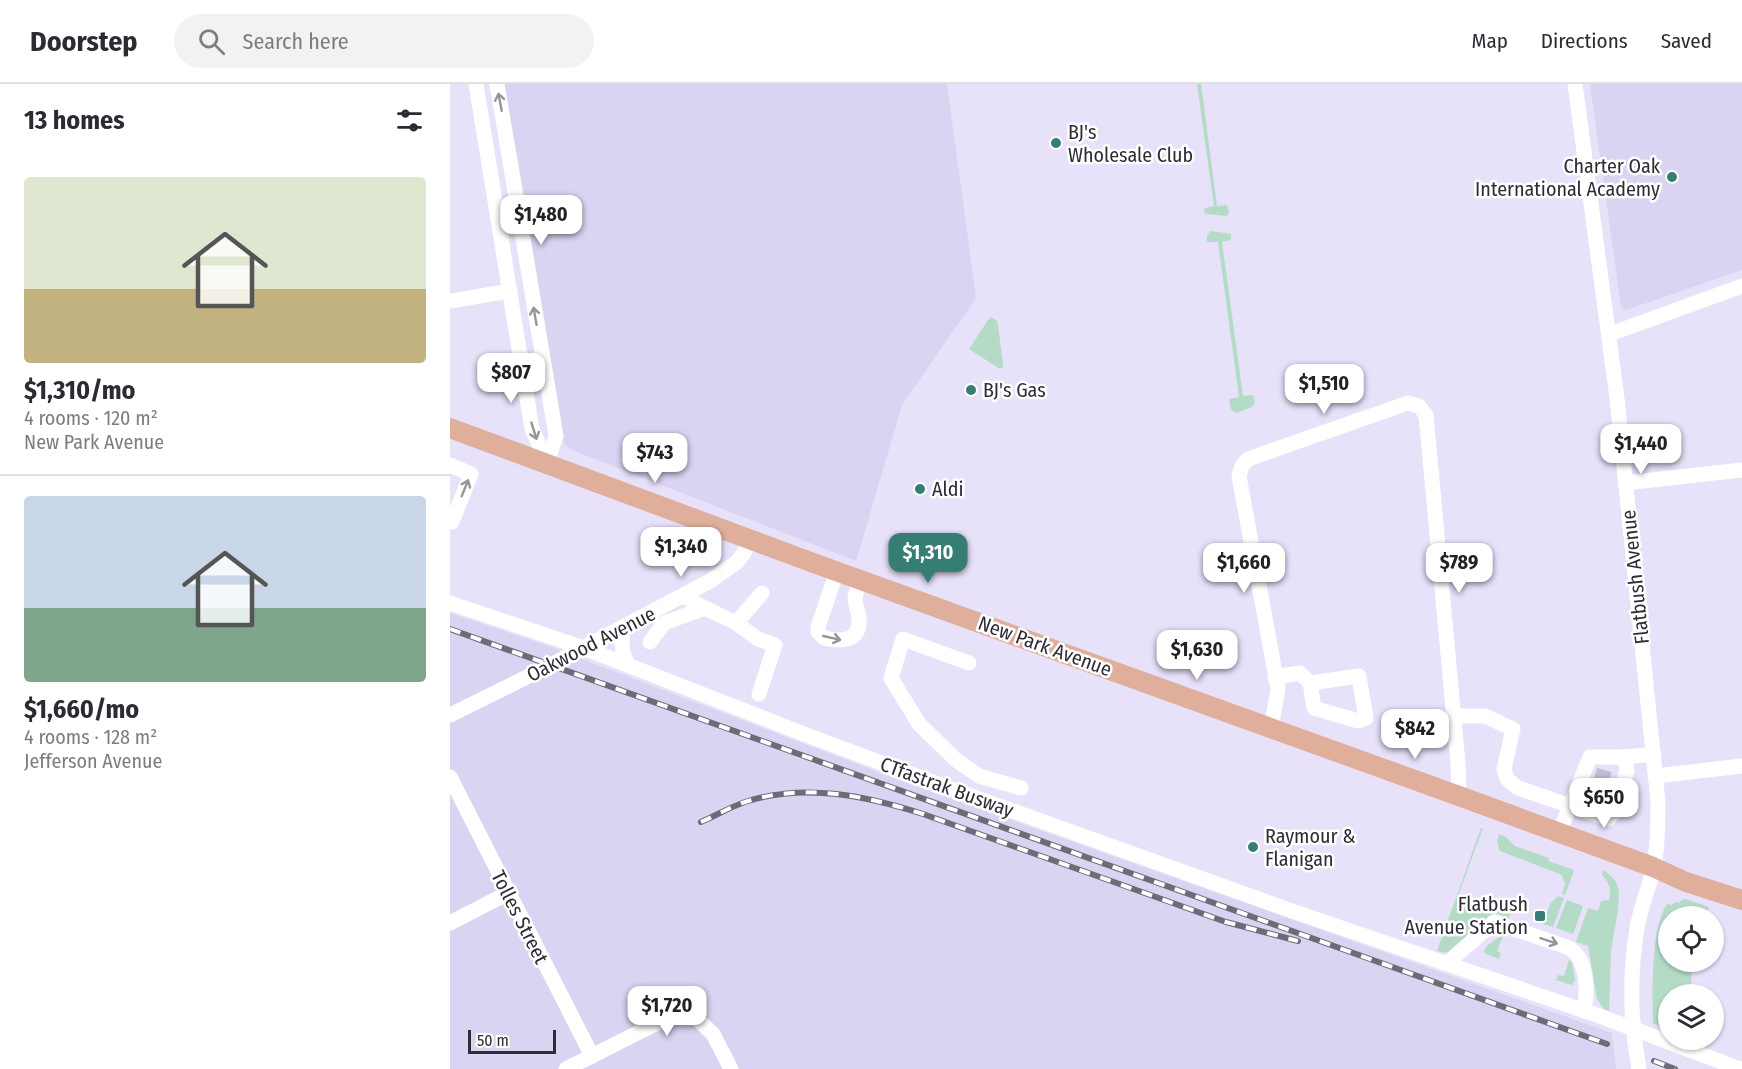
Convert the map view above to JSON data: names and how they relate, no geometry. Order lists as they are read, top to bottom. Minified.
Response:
{"streets":{"main road":["New Park Avenue"],"street":["Flatbush Avenue","Oakwood Avenue","CTfastrak Busway","Tolles Street"]},"crossings":[["Flatbush Avenue","New Park Avenue"],["Oakwood Avenue","New Park Avenue"],["Oakwood Avenue","CTfastrak Busway"]],"places":{"other":["BJ's Wholesale Club","Charter Oak International Academy","BJ's Gas","Aldi","Raymour & Flanigan"],"transit":["Flatbush Avenue Station"]},"scale_bar":"50 m","page":{"header":"Doorstep","search":"Search here","nav":["Map","Directions","Saved"],"heading":"13 homes","list":[{"name":"$1,310/mo","note":"4 rooms · 120 m² · New Park Avenue"},{"name":"$1,660/mo","note":"4 rooms · 128 m² · Jefferson Avenue"}],"price":["$1,480","$807","$1,510","$1,440","$743","$1,340","$1,310","$1,660","$789","$1,630","$842","$650","$1,720"],"scale":"50 m"}}
